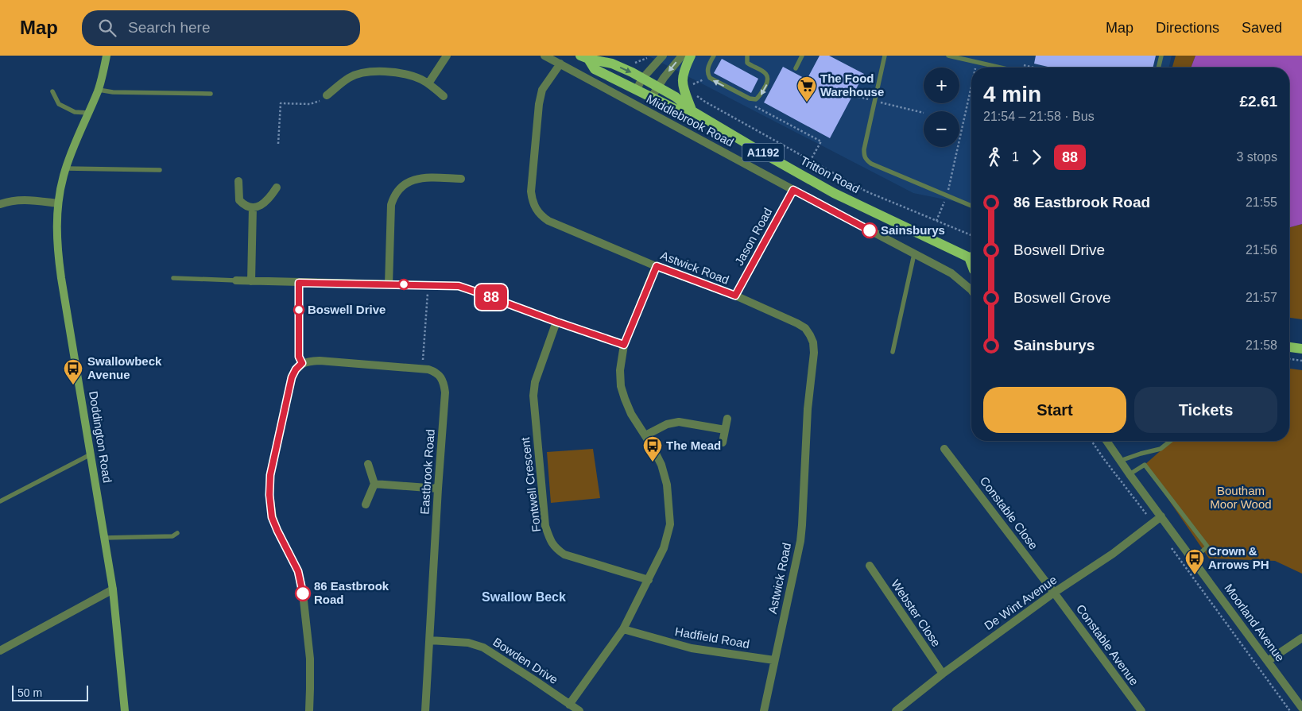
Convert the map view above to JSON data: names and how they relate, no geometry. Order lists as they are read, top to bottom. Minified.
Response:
{"streets":{"main road":["A1192","Tritton Road","Doddington Road"],"street":["Middlebrook Road","Jason Road","Astwick Road","Eastbrook Road","Fontwell Crescent","Constable Close","De Wint Avenue","Webster Close","Moorland Avenue","Hadfield Road","Constable Avenue","Bowden Drive"]},"crossings":[["Middlebrook Road","Jason Road"],["Middlebrook Road","Astwick Road"],["Jason Road","Astwick Road"],["Astwick Road","Hadfield Road"],["Eastbrook Road","Bowden Drive"],["Constable Close","De Wint Avenue"],["Constable Close","Constable Avenue"],["De Wint Avenue","Webster Close"],["De Wint Avenue","Moorland Avenue"],["De Wint Avenue","Constable Avenue"]],"districts":["Swallow Beck"],"parks":["Boutham Moor Wood"],"places":{"supermarket":["The Food Warehouse"],"other":["Sainsburys","Boswell Drive","86 Eastbrook Road"],"bus stop":["Swallowbeck Avenue","The Mead","Crown & Arrows PH"]},"lines":["bus line 88"],"scale_bar":"50 m","page":{"header":"Map","search":"Search here","nav":["Map","Directions","Saved"],"on_map":"88","map_buttons":["+","−"],"heading":["4 min","21:54 – 21:58 · Bus","£2.61"],"legs":["1","88","3 stops"],"list":[{"name":"86 Eastbrook Road","value":"21:55"},{"name":"Boswell Drive","value":"21:56"},{"name":"Boswell Grove","value":"21:57"},{"name":"Sainsburys","value":"21:58"}],"buttons":["Start","Tickets"],"scale":"50 m"}}
